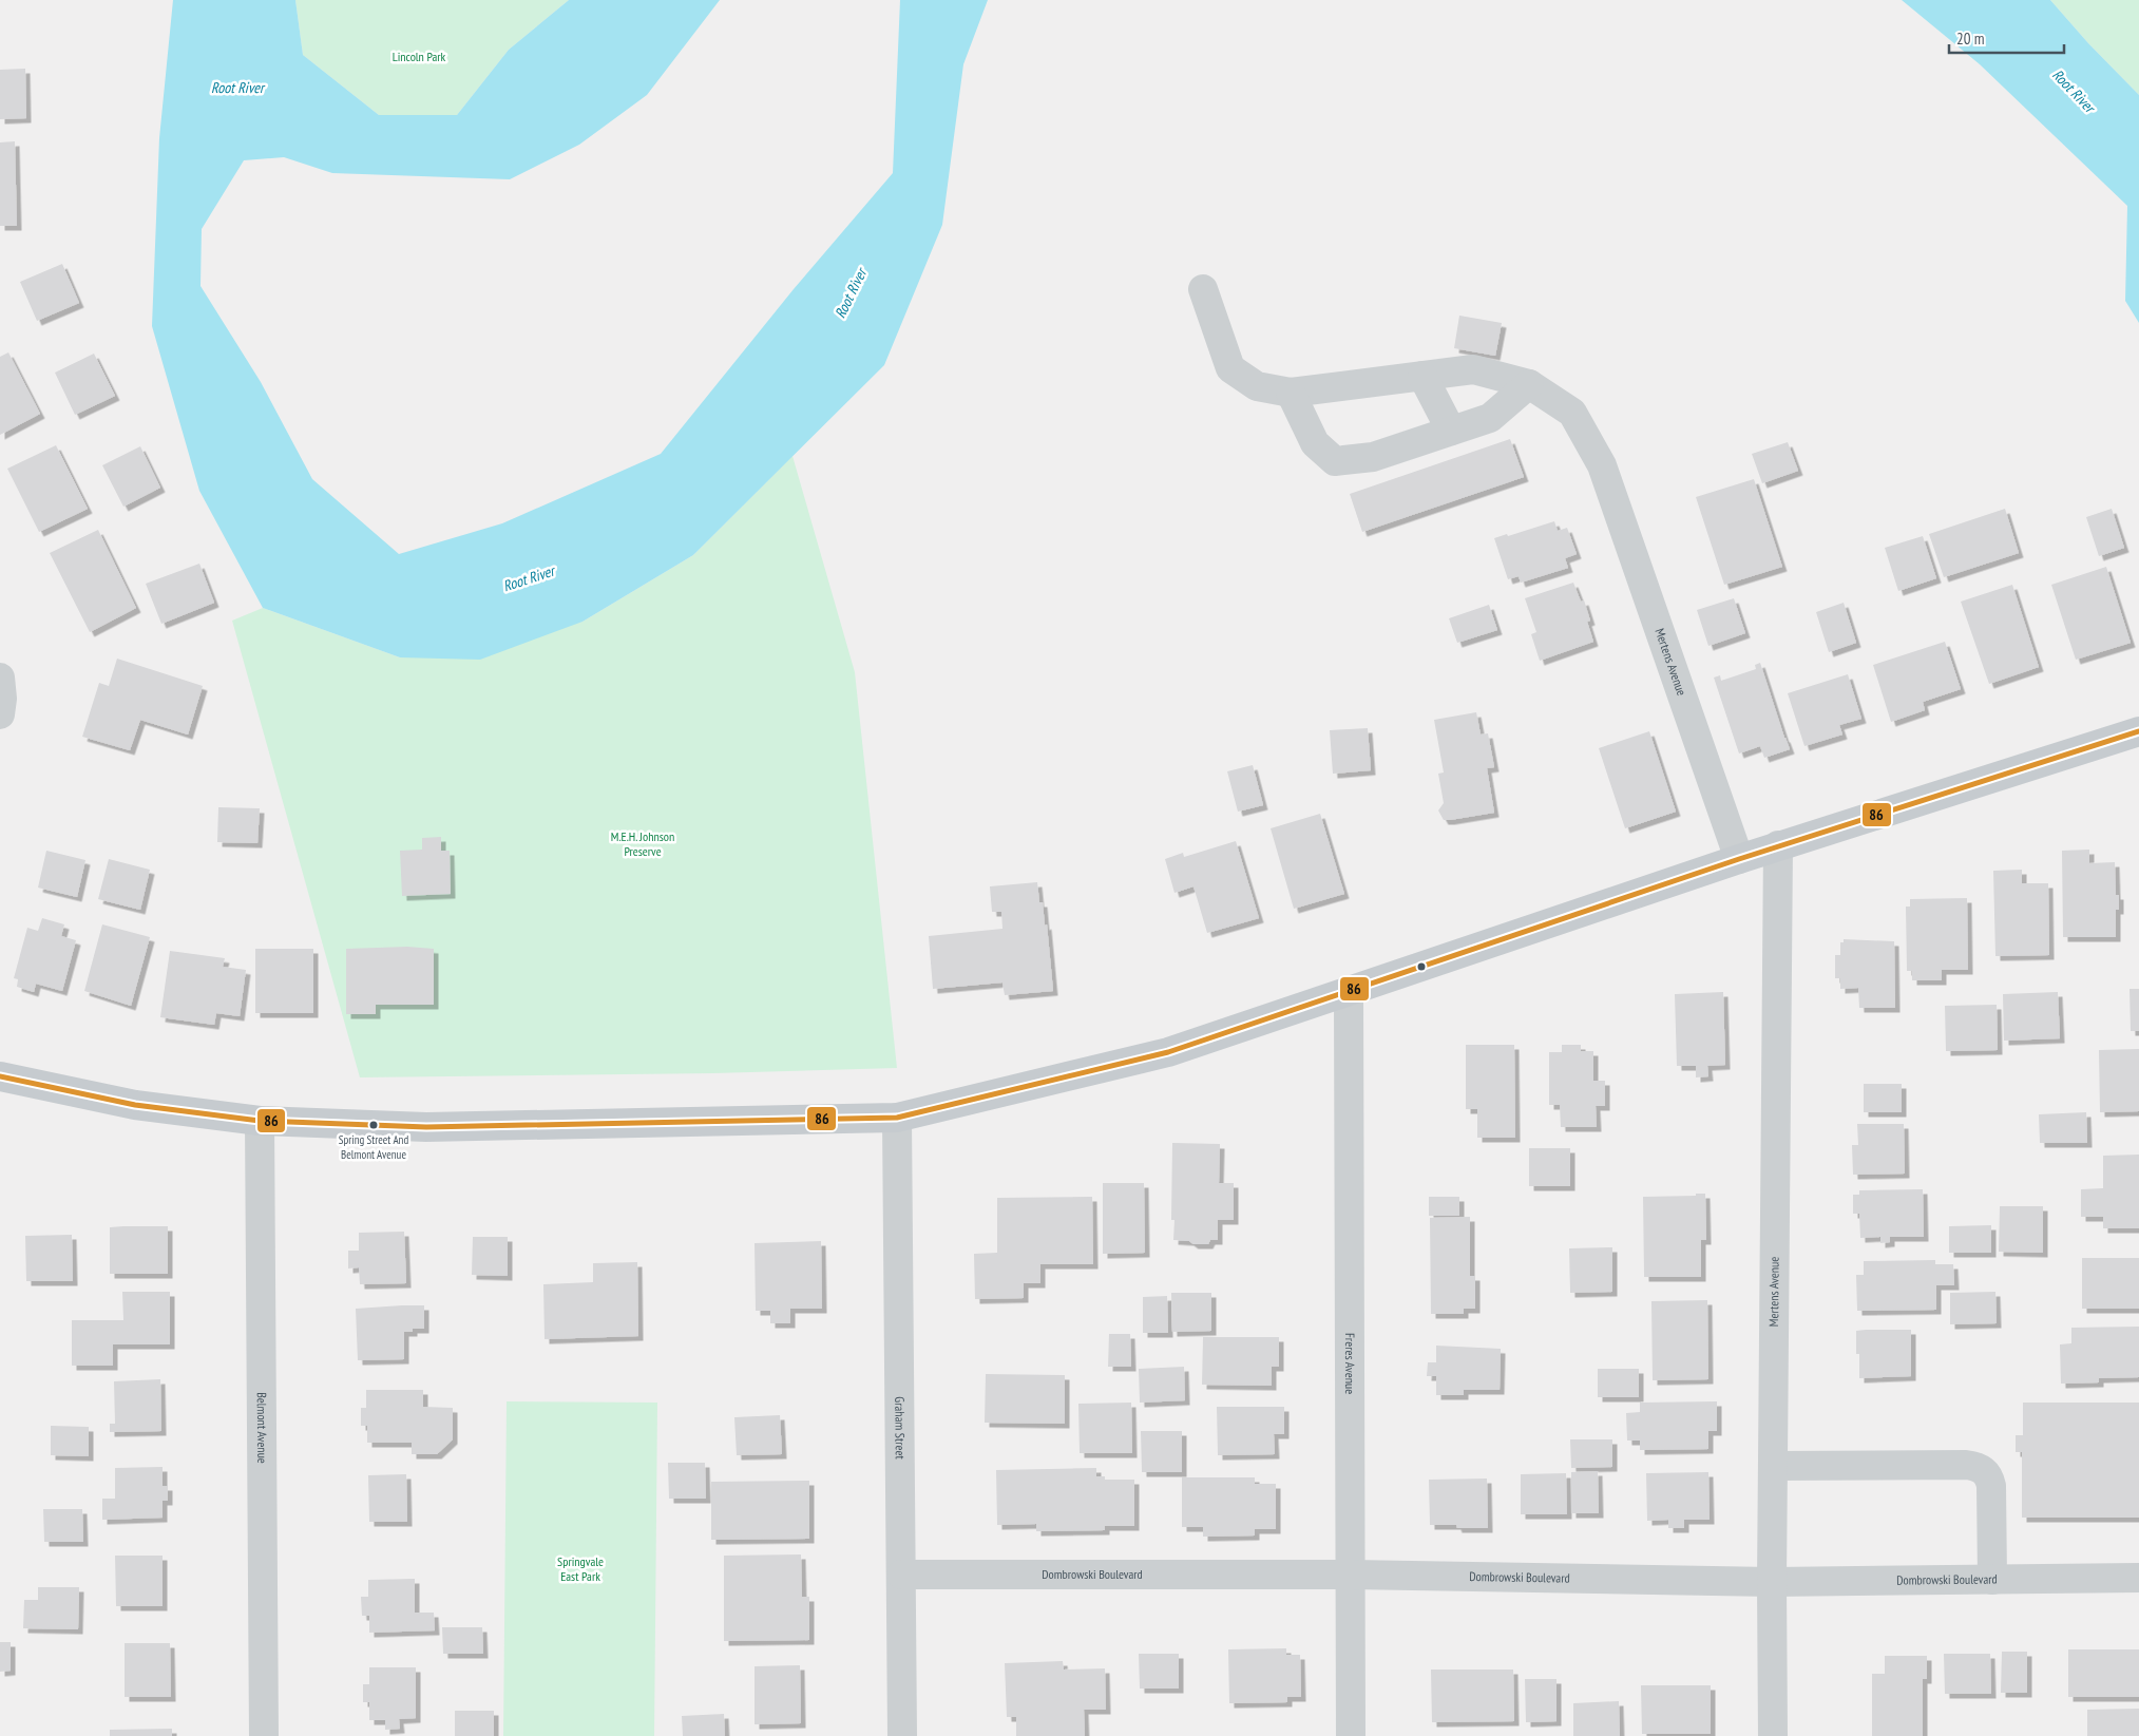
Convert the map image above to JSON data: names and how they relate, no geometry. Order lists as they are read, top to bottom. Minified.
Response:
{"streets":{"street":["Mertens Avenue","Freres Avenue","Graham Street","Belmont Avenue","Dombrowski Boulevard"]},"crossings":[["Mertens Avenue","Dombrowski Boulevard"],["Freres Avenue","Dombrowski Boulevard"],["Graham Street","Dombrowski Boulevard"]],"water":["Root River"],"parks":["Lincoln Park","M.E.H. Johnson Preserve","Springvale East Park"],"places":["Spring Street And Belmont Avenue"],"lines":["transit line 86"],"scale_bar":"20 m"}
